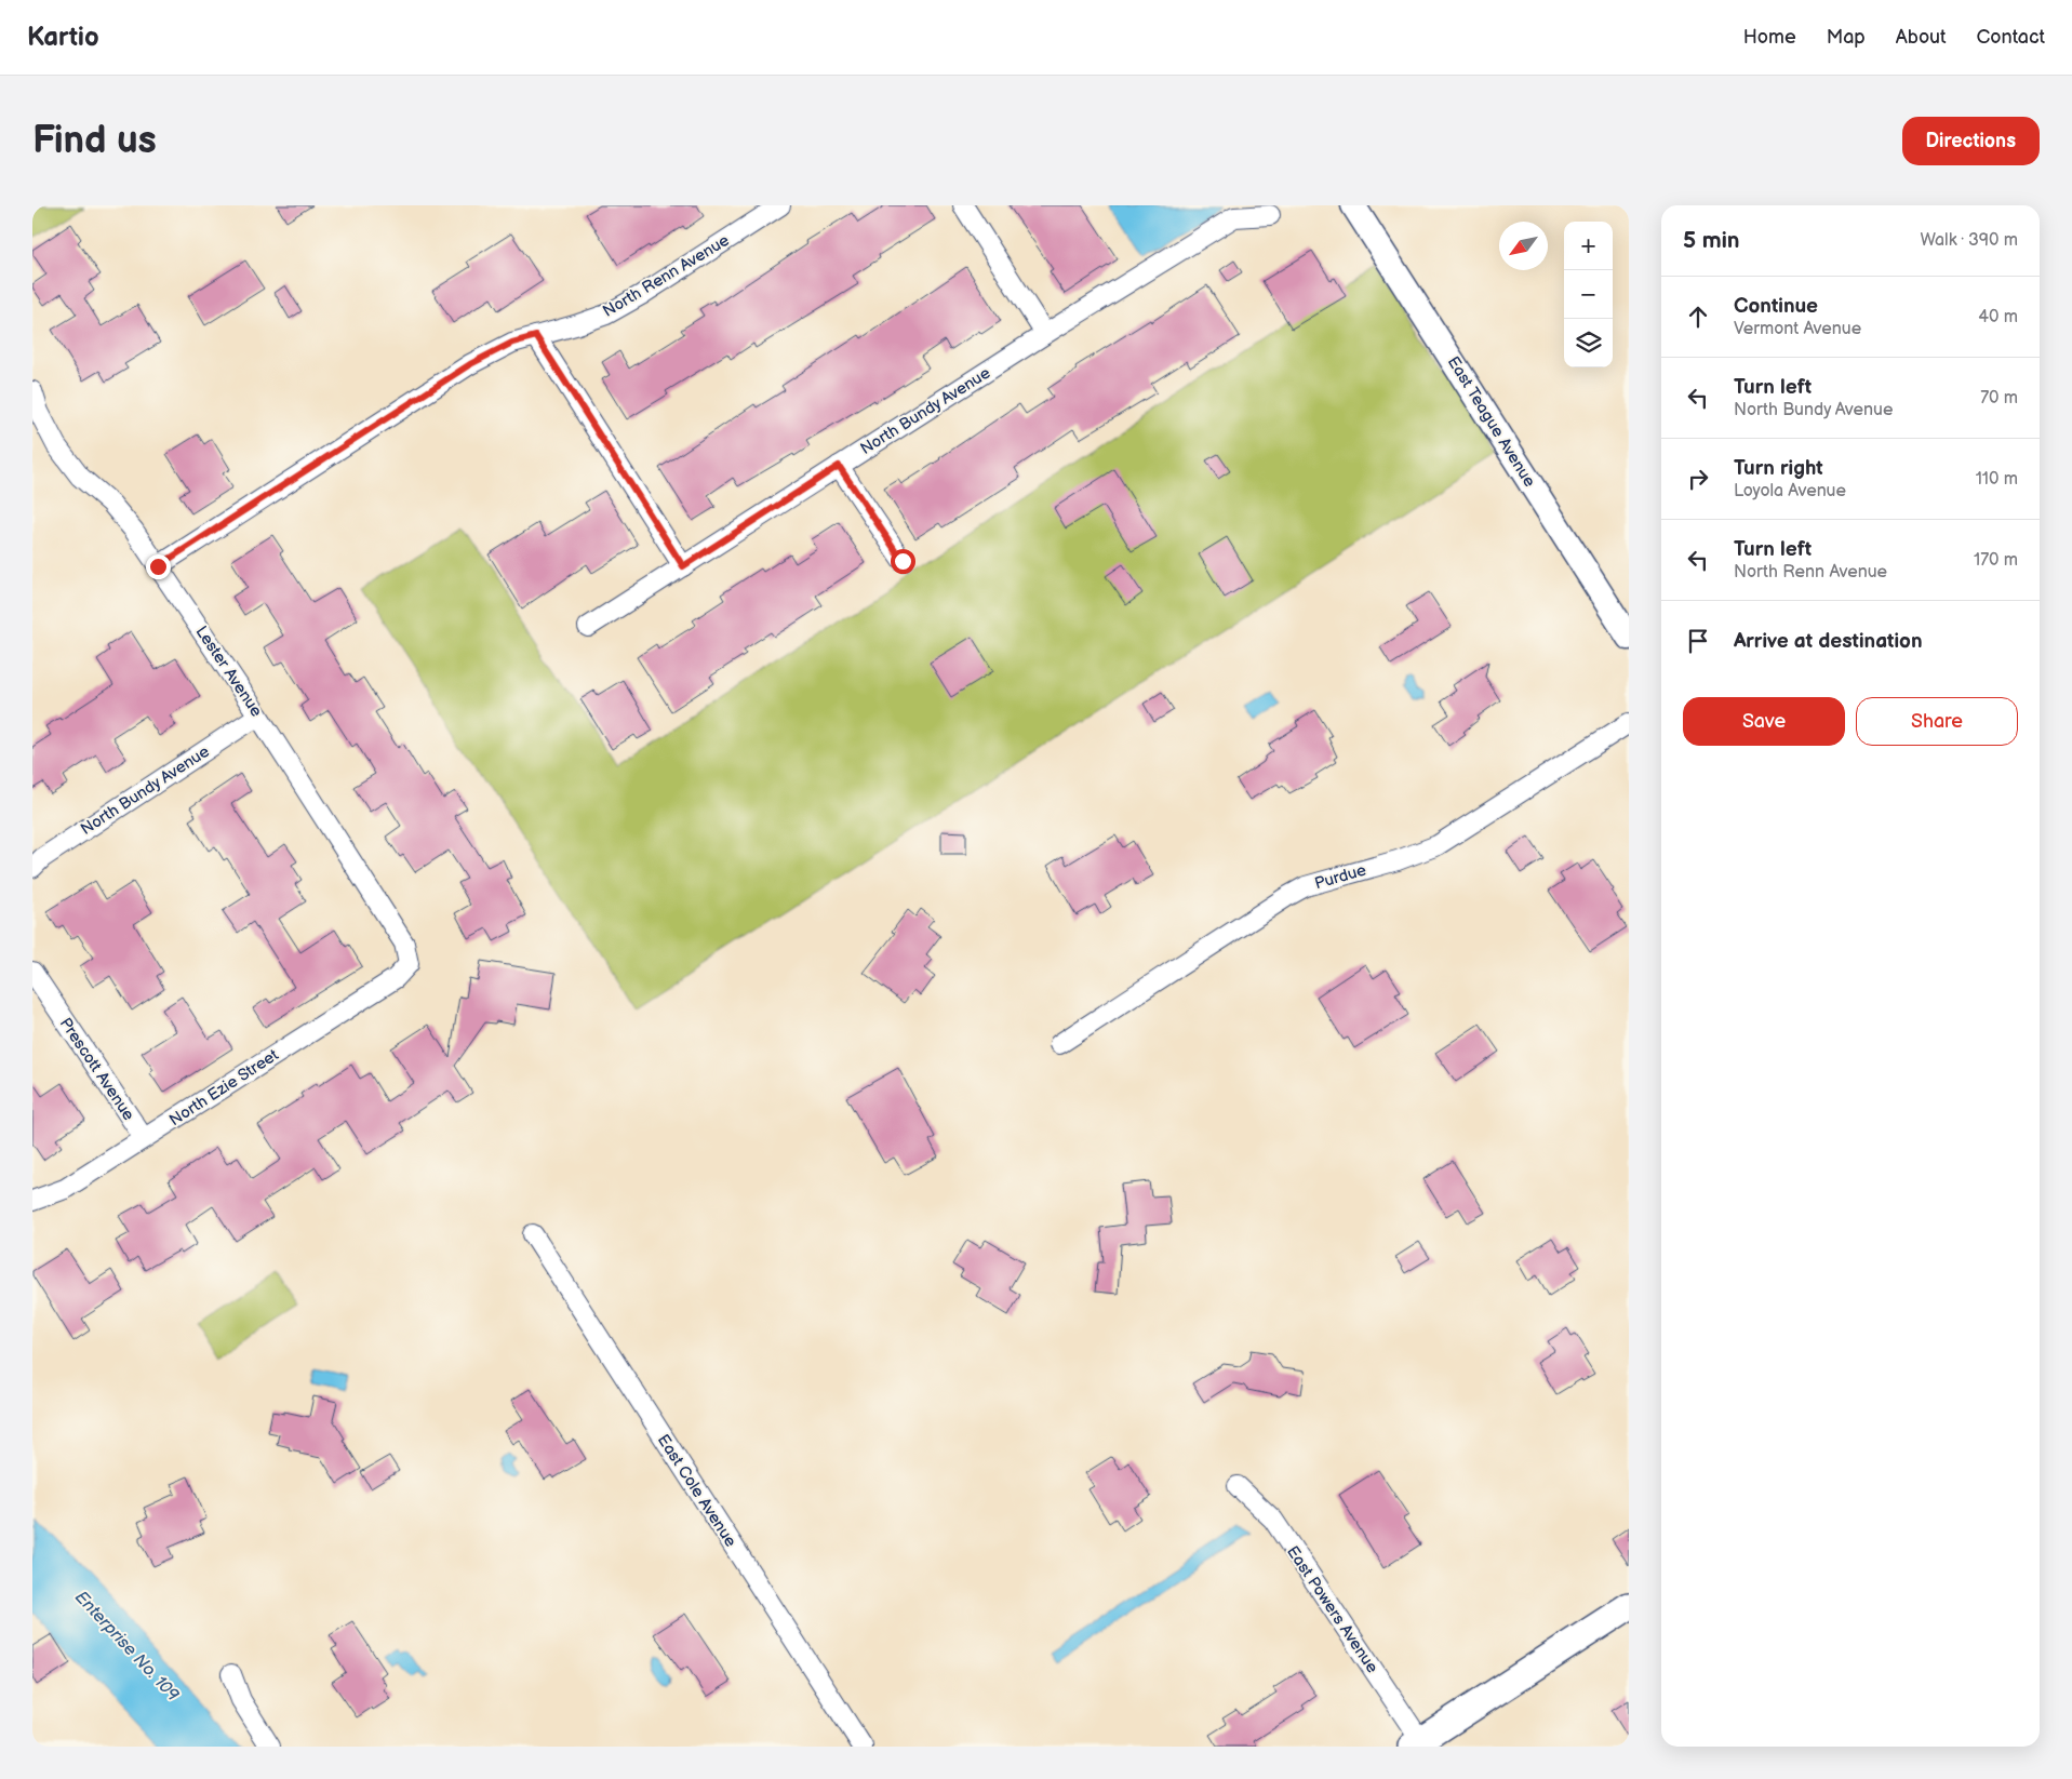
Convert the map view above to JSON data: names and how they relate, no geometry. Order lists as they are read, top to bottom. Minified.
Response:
{"streets":{"street":["North Renn Avenue","North Bundy Avenue","East Teague Avenue","Lester Avenue","Purdue","Prescott Avenue","North Ezie Street","East Cole Avenue","East Powers Avenue"]},"crossings":[["North Renn Avenue","Lester Avenue"],["North Bundy Avenue","Lester Avenue"],["Lester Avenue","North Ezie Street"],["Prescott Avenue","North Ezie Street"]],"water":["Enterprise No. 109"],"north":"bottom left","page":{"header":"Kartio","nav":["Home","Map","About","Contact"],"buttons":["Directions",["Save","Share"]],"title":"Find us","heading":["5 min","Walk · 390 m"],"map_buttons":["+","−"],"list":[["Continue","Vermont Avenue","40 m"],["Turn left","North Bundy Avenue","70 m"],["Turn right","Loyola Avenue","110 m"],["Turn left","North Renn Avenue","170 m"],"Arrive at destination"]}}
